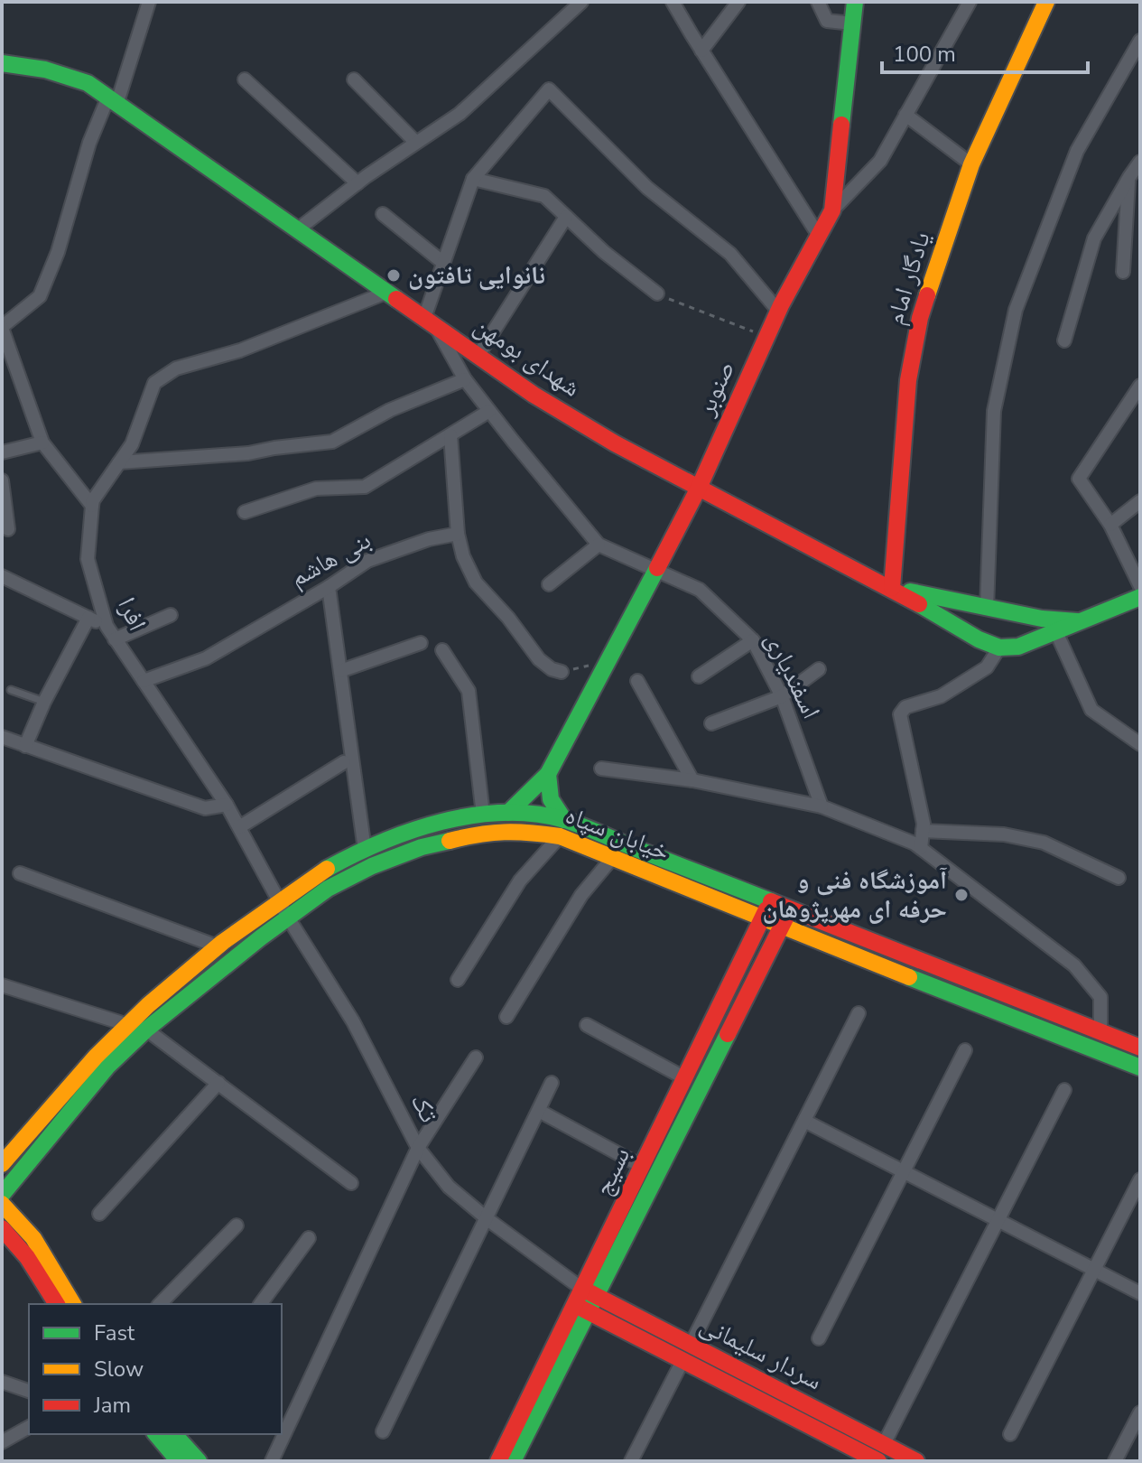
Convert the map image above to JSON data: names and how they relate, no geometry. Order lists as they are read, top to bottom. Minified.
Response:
{"streets":{"street":["یادگار امام","شهدای بومهن","صنوبر","بنی هاشم","افرا","اسفندیاری","خیابان سپاه","تک","بسیج","سردار سلیمانی"]},"crossings":[["یادگار امام","شهدای بومهن"],["شهدای بومهن","صنوبر"],["شهدای بومهن","اسفندیاری"],["صنوبر","اسفندیاری"],["صنوبر","خیابان سپاه"],["بنی هاشم","افرا"],["افرا","خیابان سپاه"],["افرا","تک"],["خیابان سپاه","تک"],["خیابان سپاه","بسیج"],["تک","بسیج"],["تک","سردار سلیمانی"],["بسیج","سردار سلیمانی"]],"places":["نانوایی تافتون","آموزشگاه فنی و حرفه ای مهرپژوهان"],"legend":["Fast","Slow","Jam"],"scale_bar":"100 m"}
